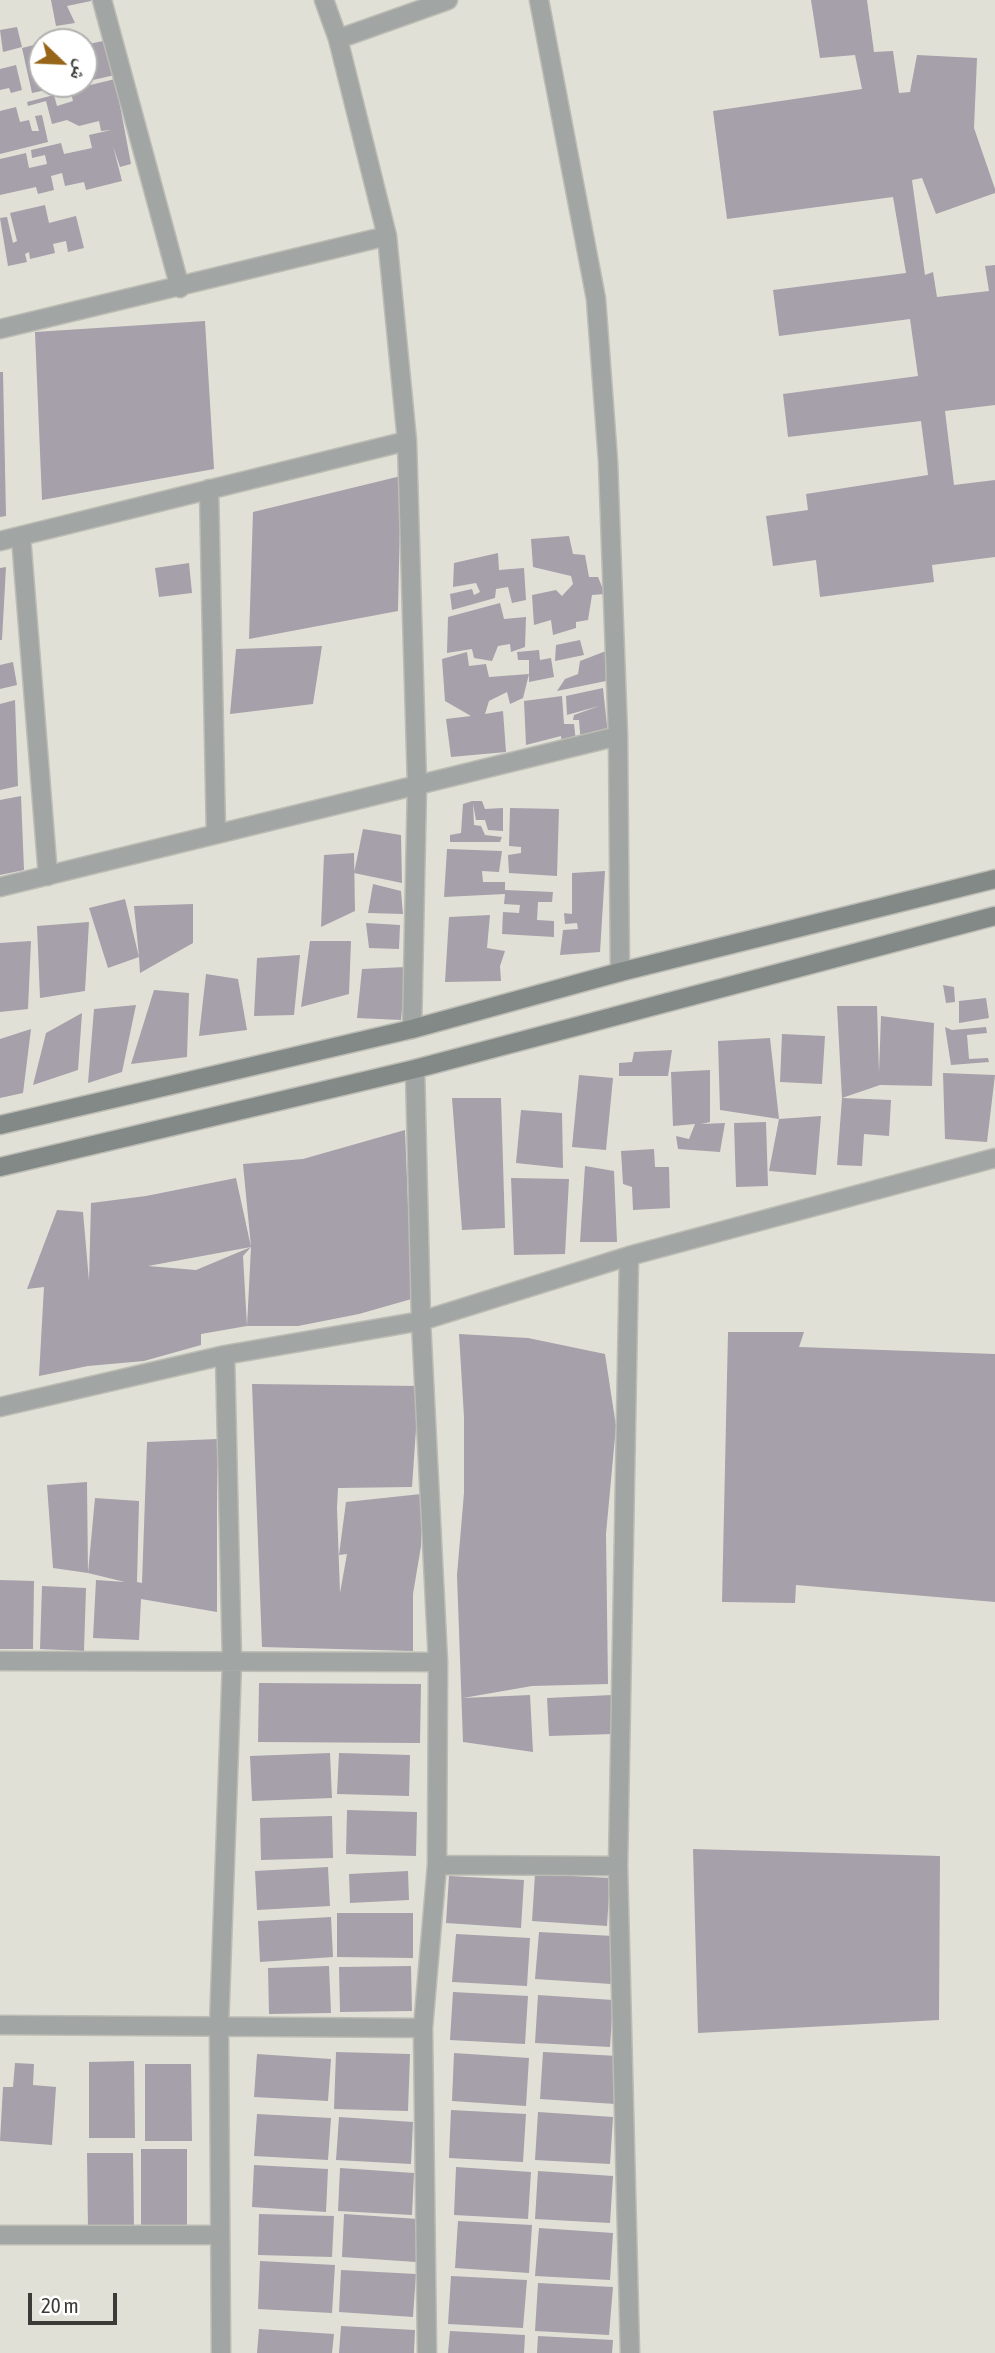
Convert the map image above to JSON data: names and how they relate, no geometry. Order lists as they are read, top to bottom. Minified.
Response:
{"scale_bar":"20 m","north":"bottom right"}
